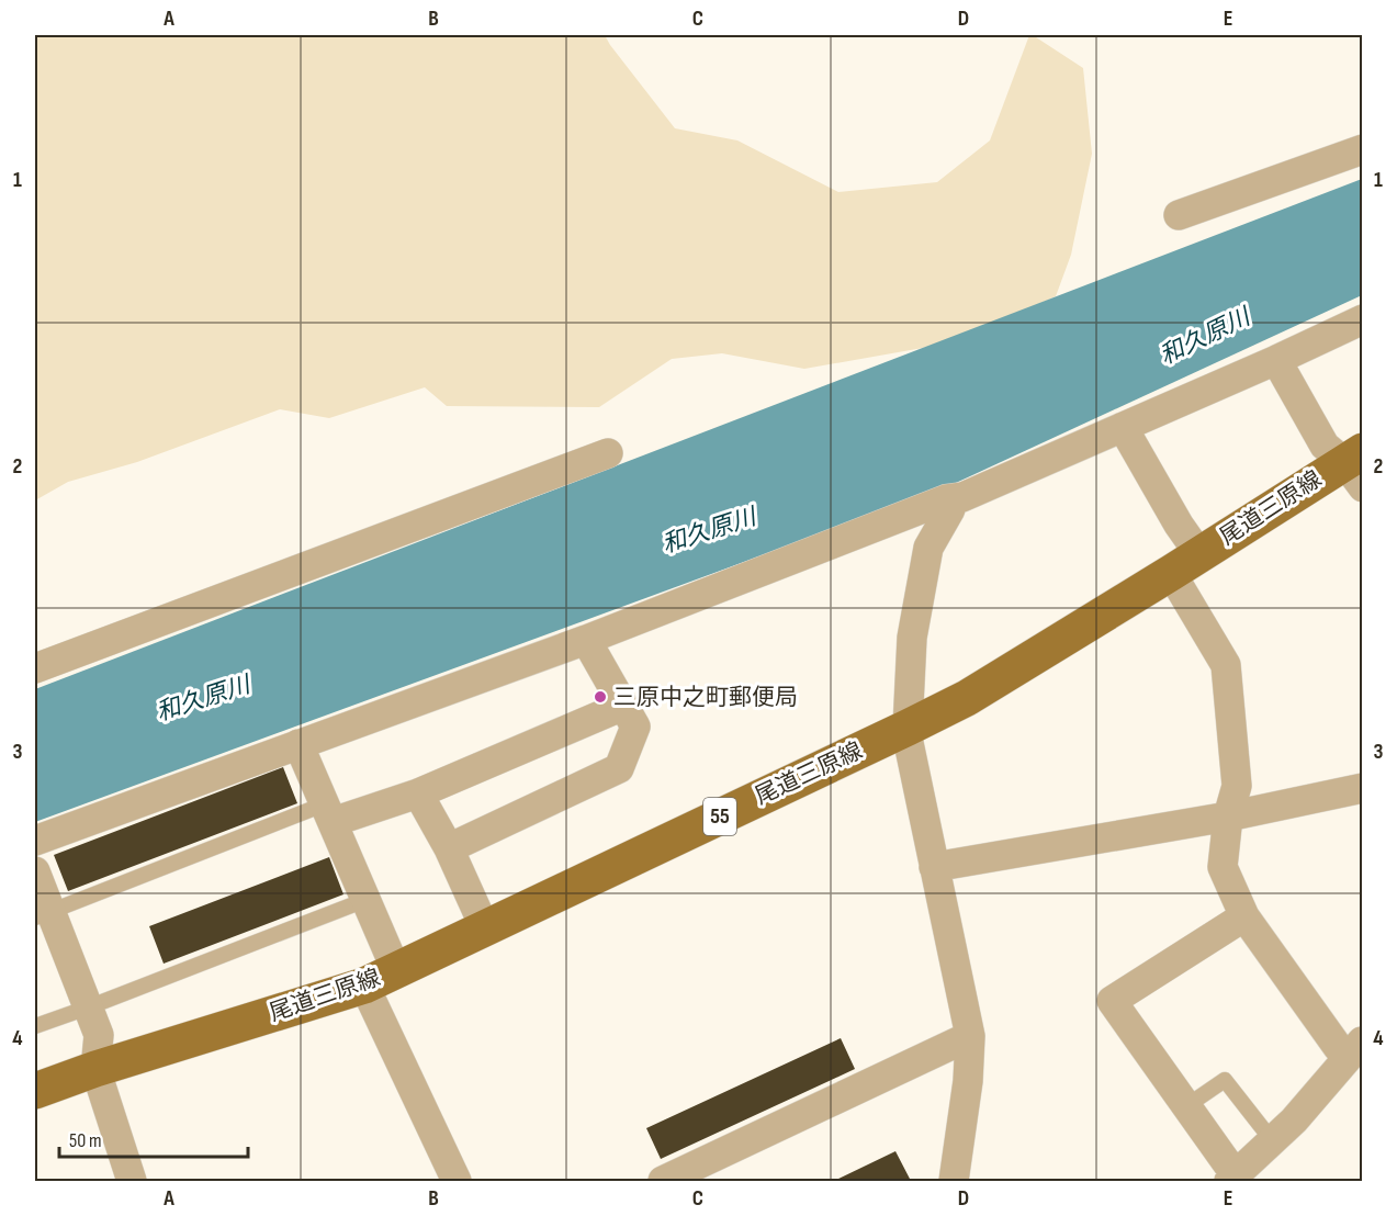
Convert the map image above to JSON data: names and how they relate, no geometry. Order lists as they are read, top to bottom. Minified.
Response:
{"streets":{"main road":["尾道三原線","55"]},"water":["和久原川"],"places":["三原中之町郵便局"],"scale_bar":"50 m","grid":{"columns":["A","B","C","D","E"],"rows":["1","2","3","4"]}}
